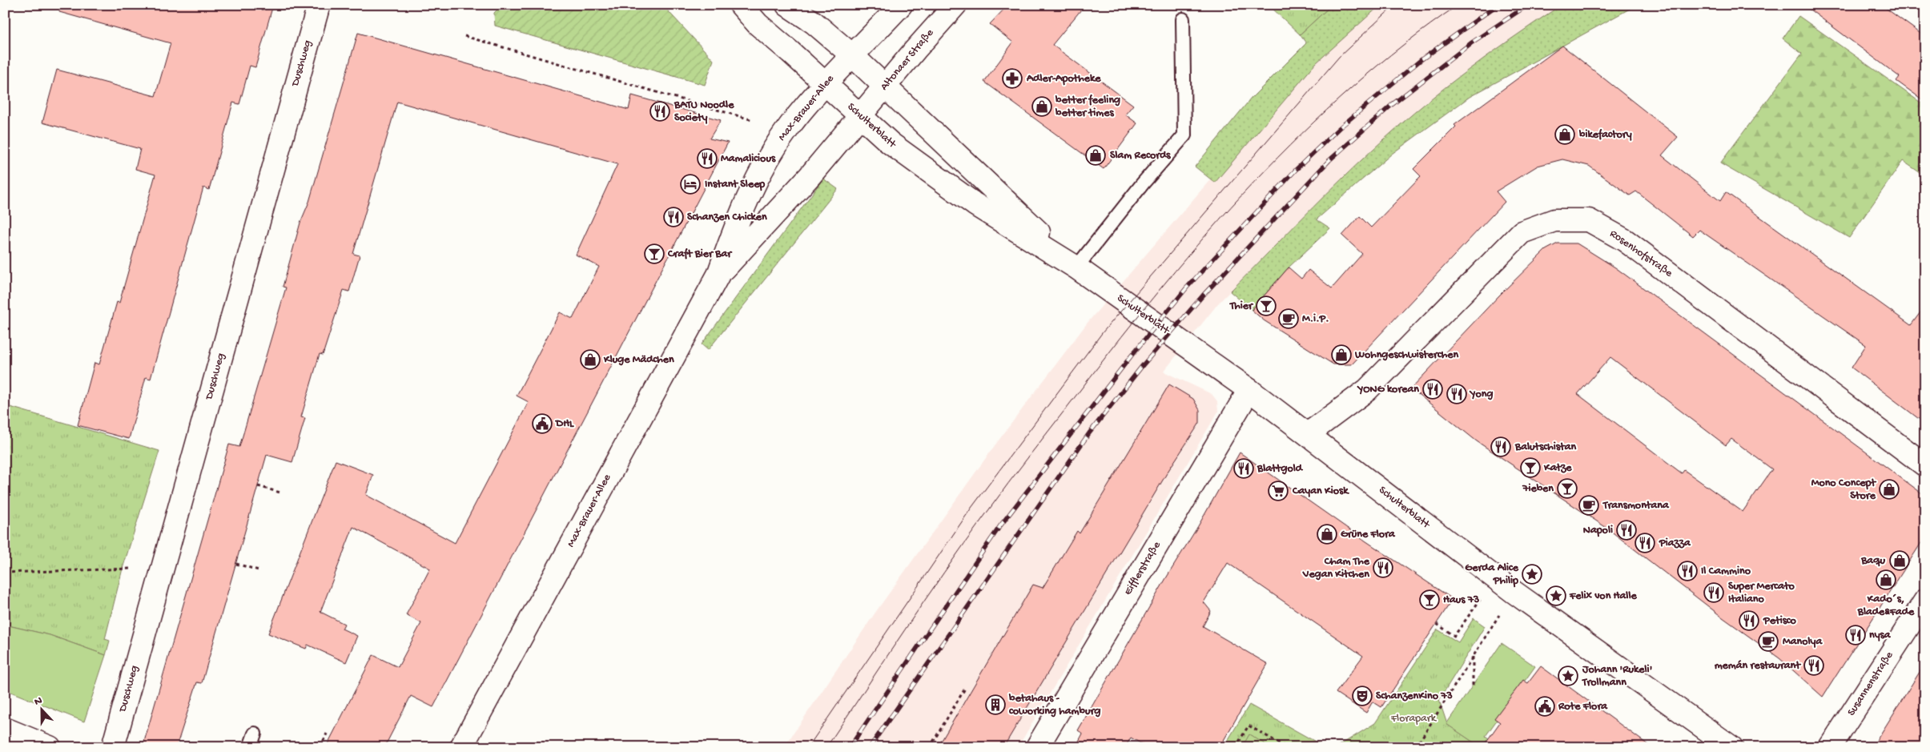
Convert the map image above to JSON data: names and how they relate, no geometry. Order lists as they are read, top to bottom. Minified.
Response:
{"streets":{"street":["Altonaer Straße","Duschweg","Max-Brauer-Allee","Schulterblatt","Rosenhofstraße","Eifflerstraße","Susannenstraße"]},"crossings":[["Altonaer Straße","Max-Brauer-Allee"],["Altonaer Straße","Schulterblatt"],["Max-Brauer-Allee","Schulterblatt"],["Schulterblatt","Rosenhofstraße"],["Schulterblatt","Eifflerstraße"]],"parks":["Florapark"],"places":{"pharmacy":["Adler-Apotheke"],"shop":["better feeling better times","bikefactory","Slam Records","Wohngeschwisterchen","Kluge Mädchen","Mono Concept Store","Grüne Flora","Baqu","Kado´s, Blade&Fade"],"restaurant":["BATU Noodle Society","Mamalicious","Schanzen Chicken","YONG korean","Yong","Balutschistan","Blattgold","Napoli","Piazza","Cham The Vegan Kitchen","Il Cammino","Super Mercato Italiano","Petisco","nysa","memán restaurant"],"hotel":["Instant Sleep"],"bar":["Craft Bier Bar","Thier","Katze","7ieben","Haus 73"],"cafe":["M.i.P.","Transmontana","Manolya"],"public building":["DHL","Rote Flora"],"supermarket":["Cayan Kiosk"],"place":["Gerda Alice Philip","Felix von Halle","Johann 'Rukeli' Trollmann"],"theatre":["SchanzenKino 73"],"building":["betahaus - coworking hamburg"]},"north":"top"}
